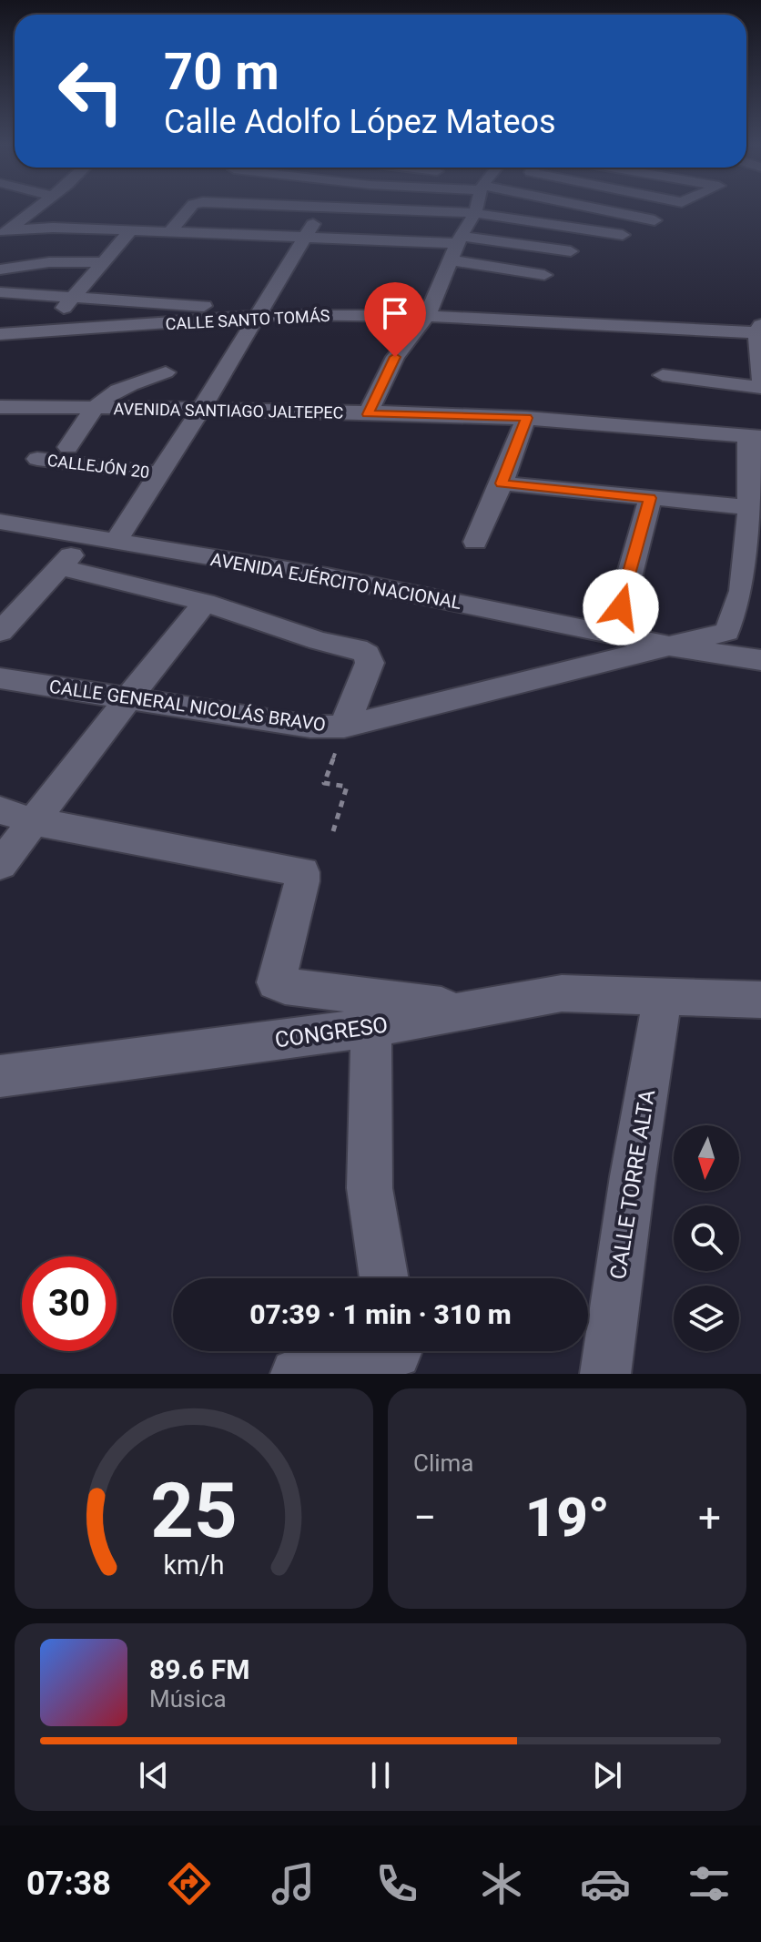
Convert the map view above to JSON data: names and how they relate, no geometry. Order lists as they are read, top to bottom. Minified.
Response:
{"streets":{"street":["CALLE SANTO TOMÁS","AVENIDA SANTIAGO JALTEPEC","CALLEJÓN 20","AVENIDA EJÉRCITO NACIONAL","CALLE GENERAL NICOLÁS BRAVO","CONGRESO","CALLE TORRE ALTA"]},"crossings":[["AVENIDA EJÉRCITO NACIONAL","CALLE GENERAL NICOLÁS BRAVO"],["CONGRESO","CALLE TORRE ALTA"]],"north":"bottom","page":{"turn":["70 m","Calle Adolfo López Mateos"],"limit":"30","trip":"07:39 · 1 min · 310 m","tile":"Clima","heat":["−","19°","+"],"song":["89.6 FM","Música"],"tabs":"07:38","gauge":["25","km/h"]}}
